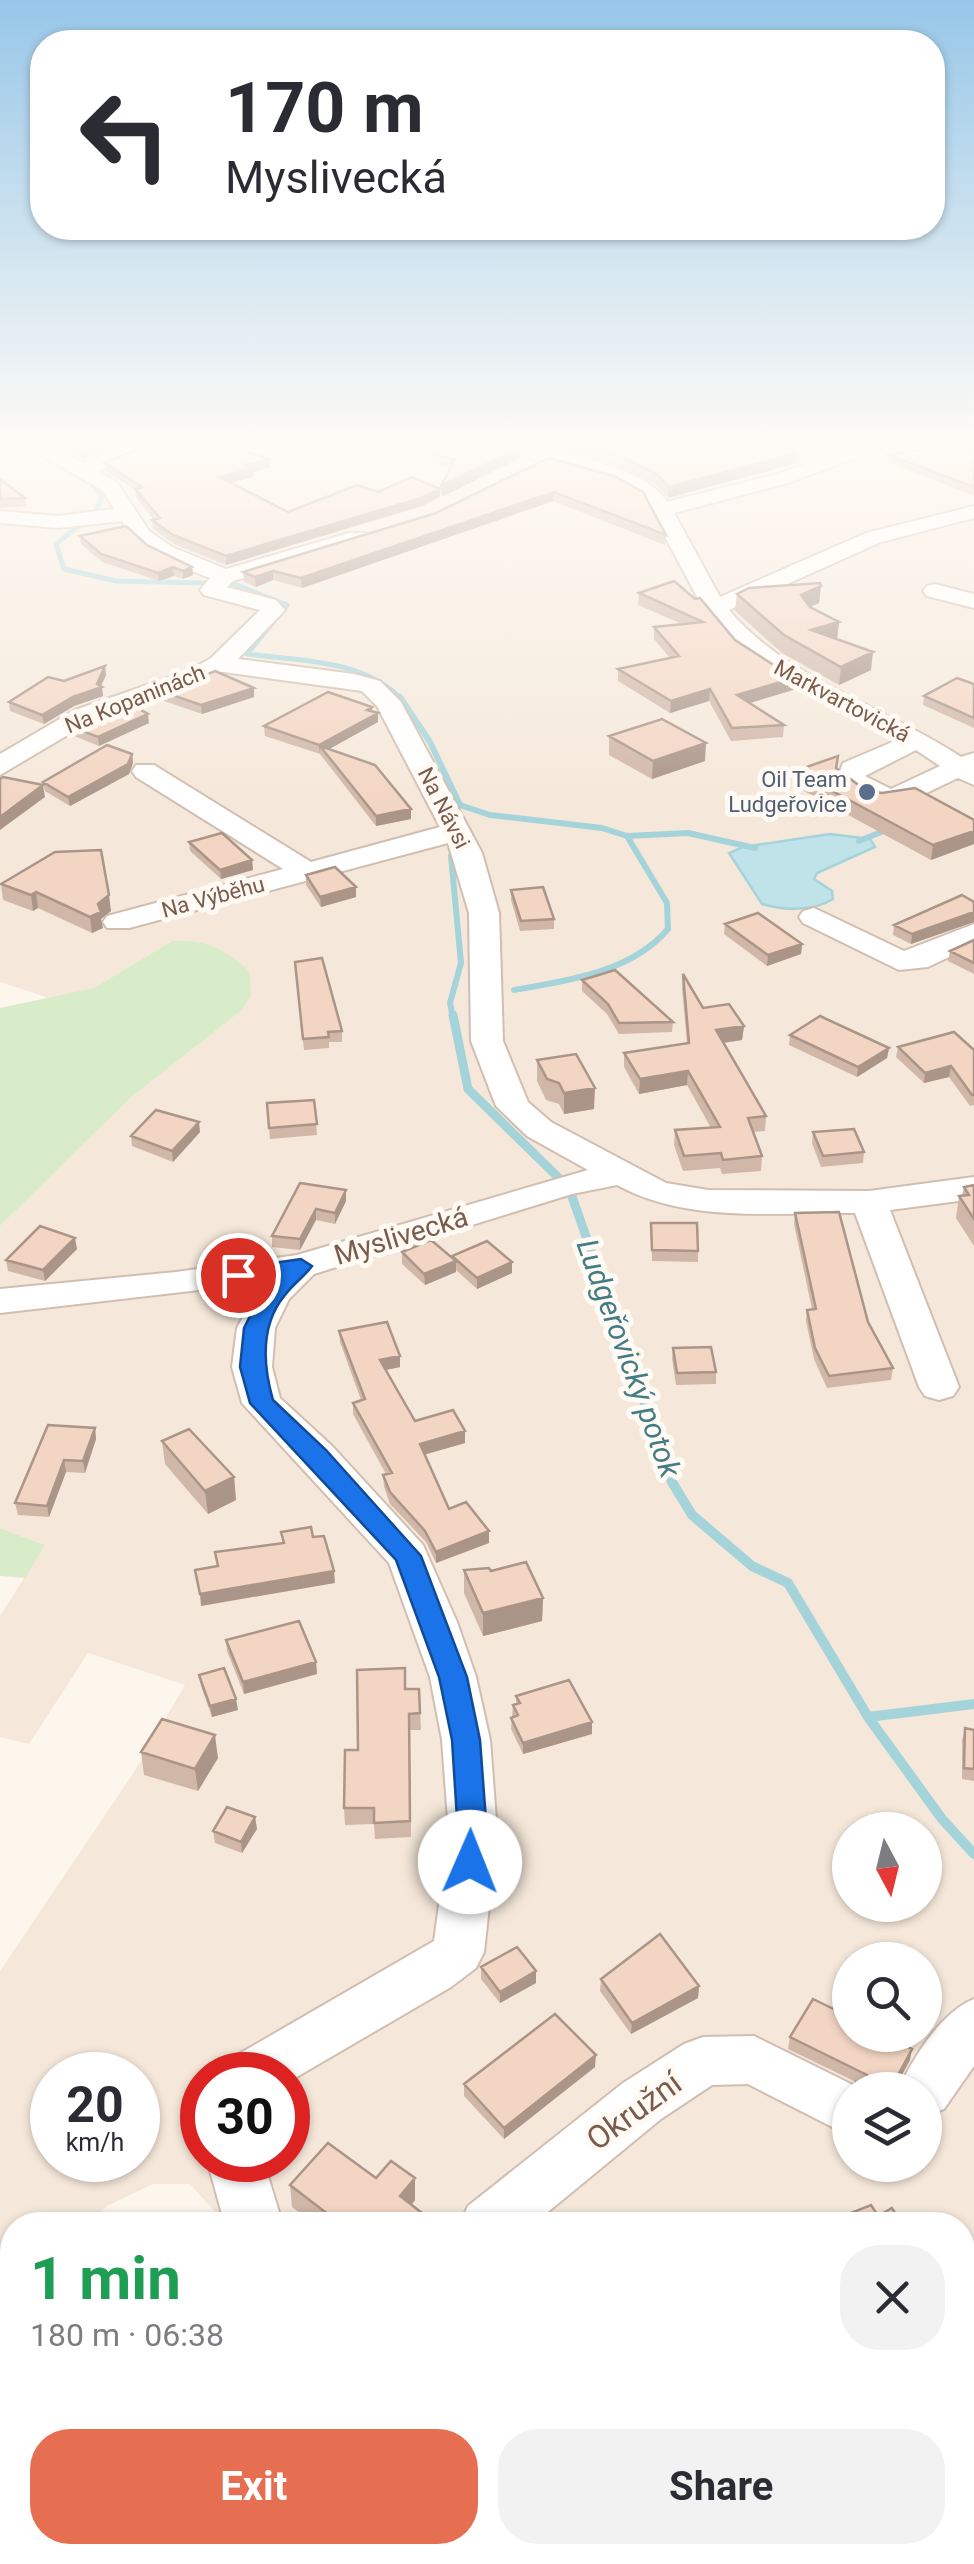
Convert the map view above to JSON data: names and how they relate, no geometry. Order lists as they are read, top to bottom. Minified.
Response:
{"streets":{"street":["Na Kopaninách","Markvartovická","Na Návsi","Na Výběhu","Myslivecká","Okružní"]},"crossings":[["Na Kopaninách","Na Návsi"],["Na Návsi","Na Výběhu"],["Na Návsi","Myslivecká"]],"water":["Ludgeřovický potok"],"places":["Oil Team Ludgeřovice"],"north":"bottom","page":{"turn":["170 m","Myslivecká"],"speed":"20 km/h","limit":"30","heading":["1 min","180 m · 06:38"],"buttons":["Exit","Share"]}}
